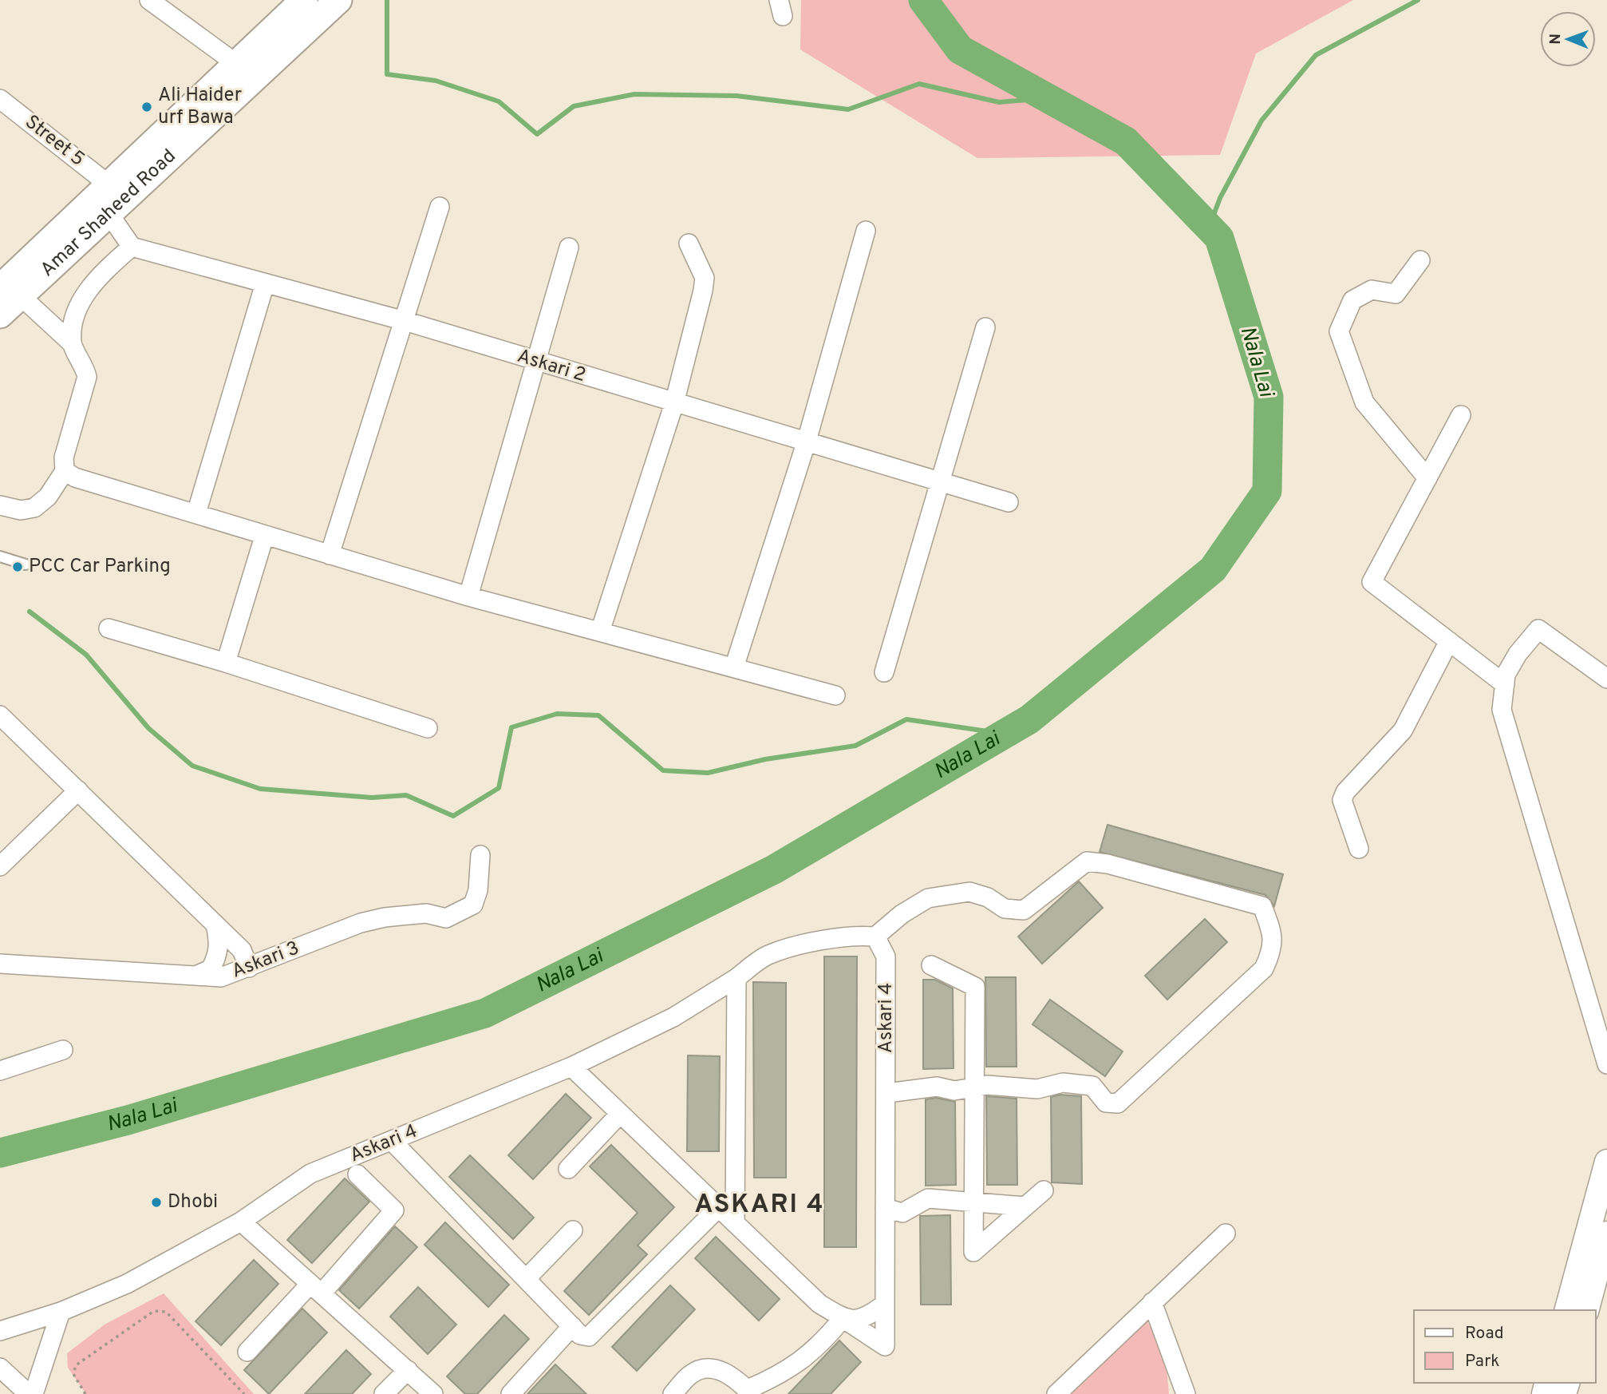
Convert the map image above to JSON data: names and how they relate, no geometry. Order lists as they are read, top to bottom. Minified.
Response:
{"streets":{"main road":["Amar Shaheed Road"],"street":["Street 5","Askari 2","Askari 3","Askari 4"]},"crossings":[["Street 5","Amar Shaheed Road"]],"districts":["ASKARI 4"],"water":["Nala Lai"],"places":["Ali Haider urf Bawa","PCC Car Parking","Dhobi"],"legend":["Road","Park"],"north":"left"}
